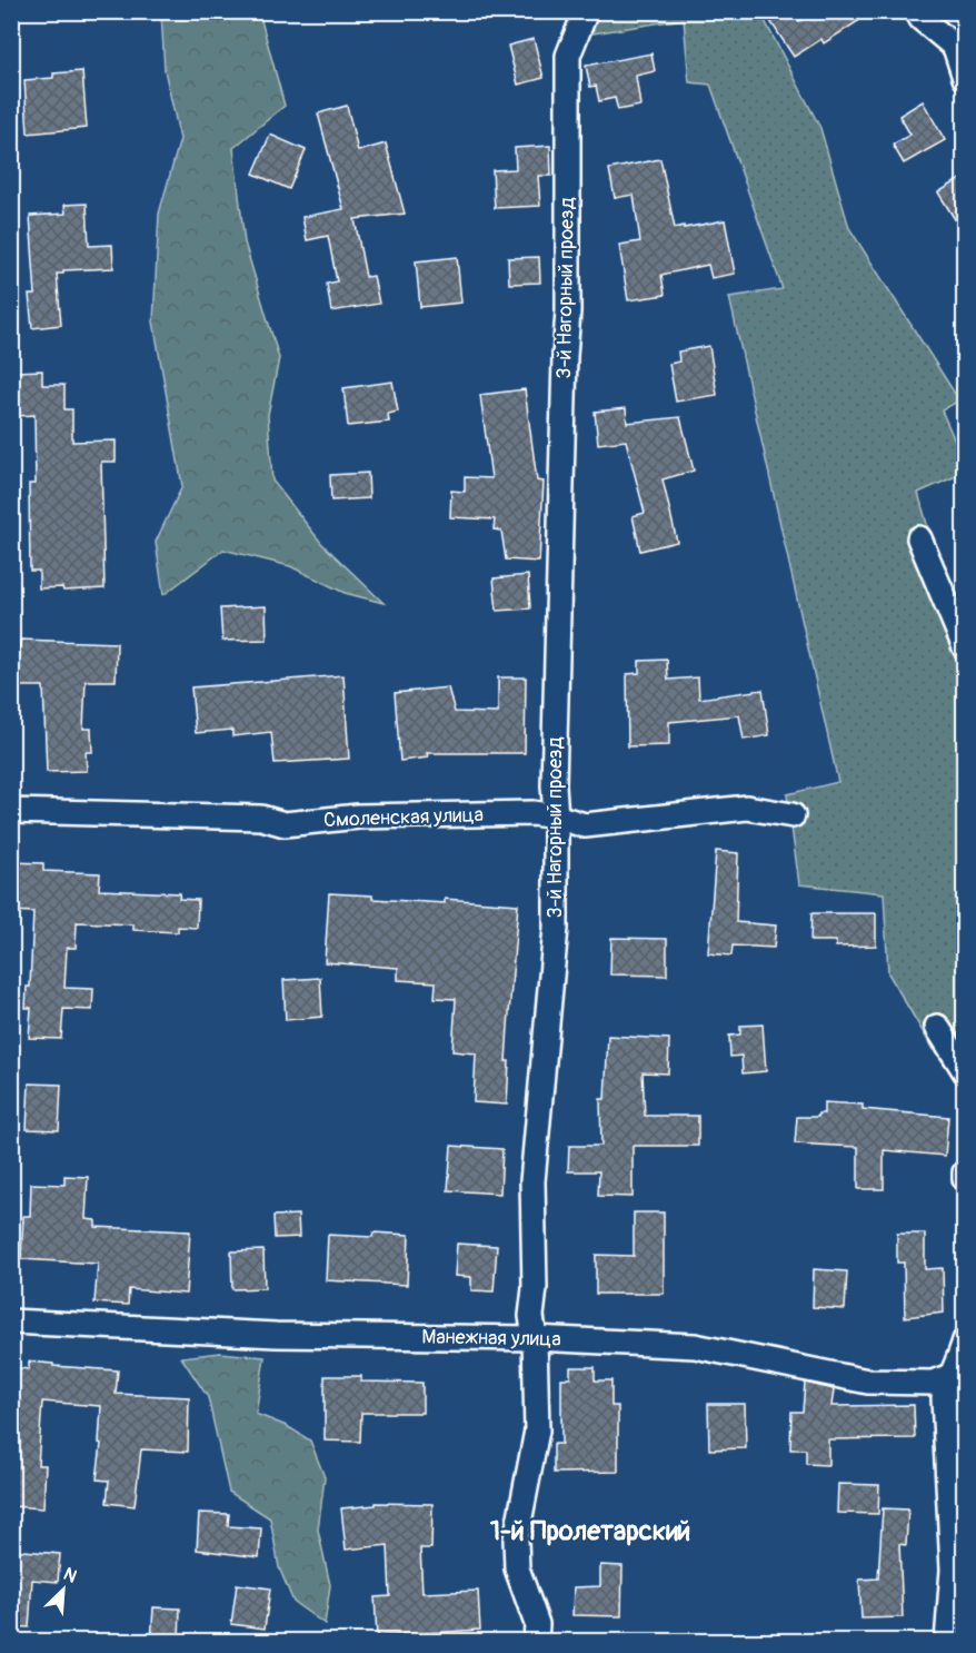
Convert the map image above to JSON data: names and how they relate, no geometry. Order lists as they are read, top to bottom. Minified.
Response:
{"streets":{"street":["3-й Нагорный проезд","Смоленская улица","Манежная улица"]},"crossings":[["3-й Нагорный проезд","Смоленская улица"],["3-й Нагорный проезд","Манежная улица"]],"districts":["1-й Пролетарский"],"north":"top right"}
